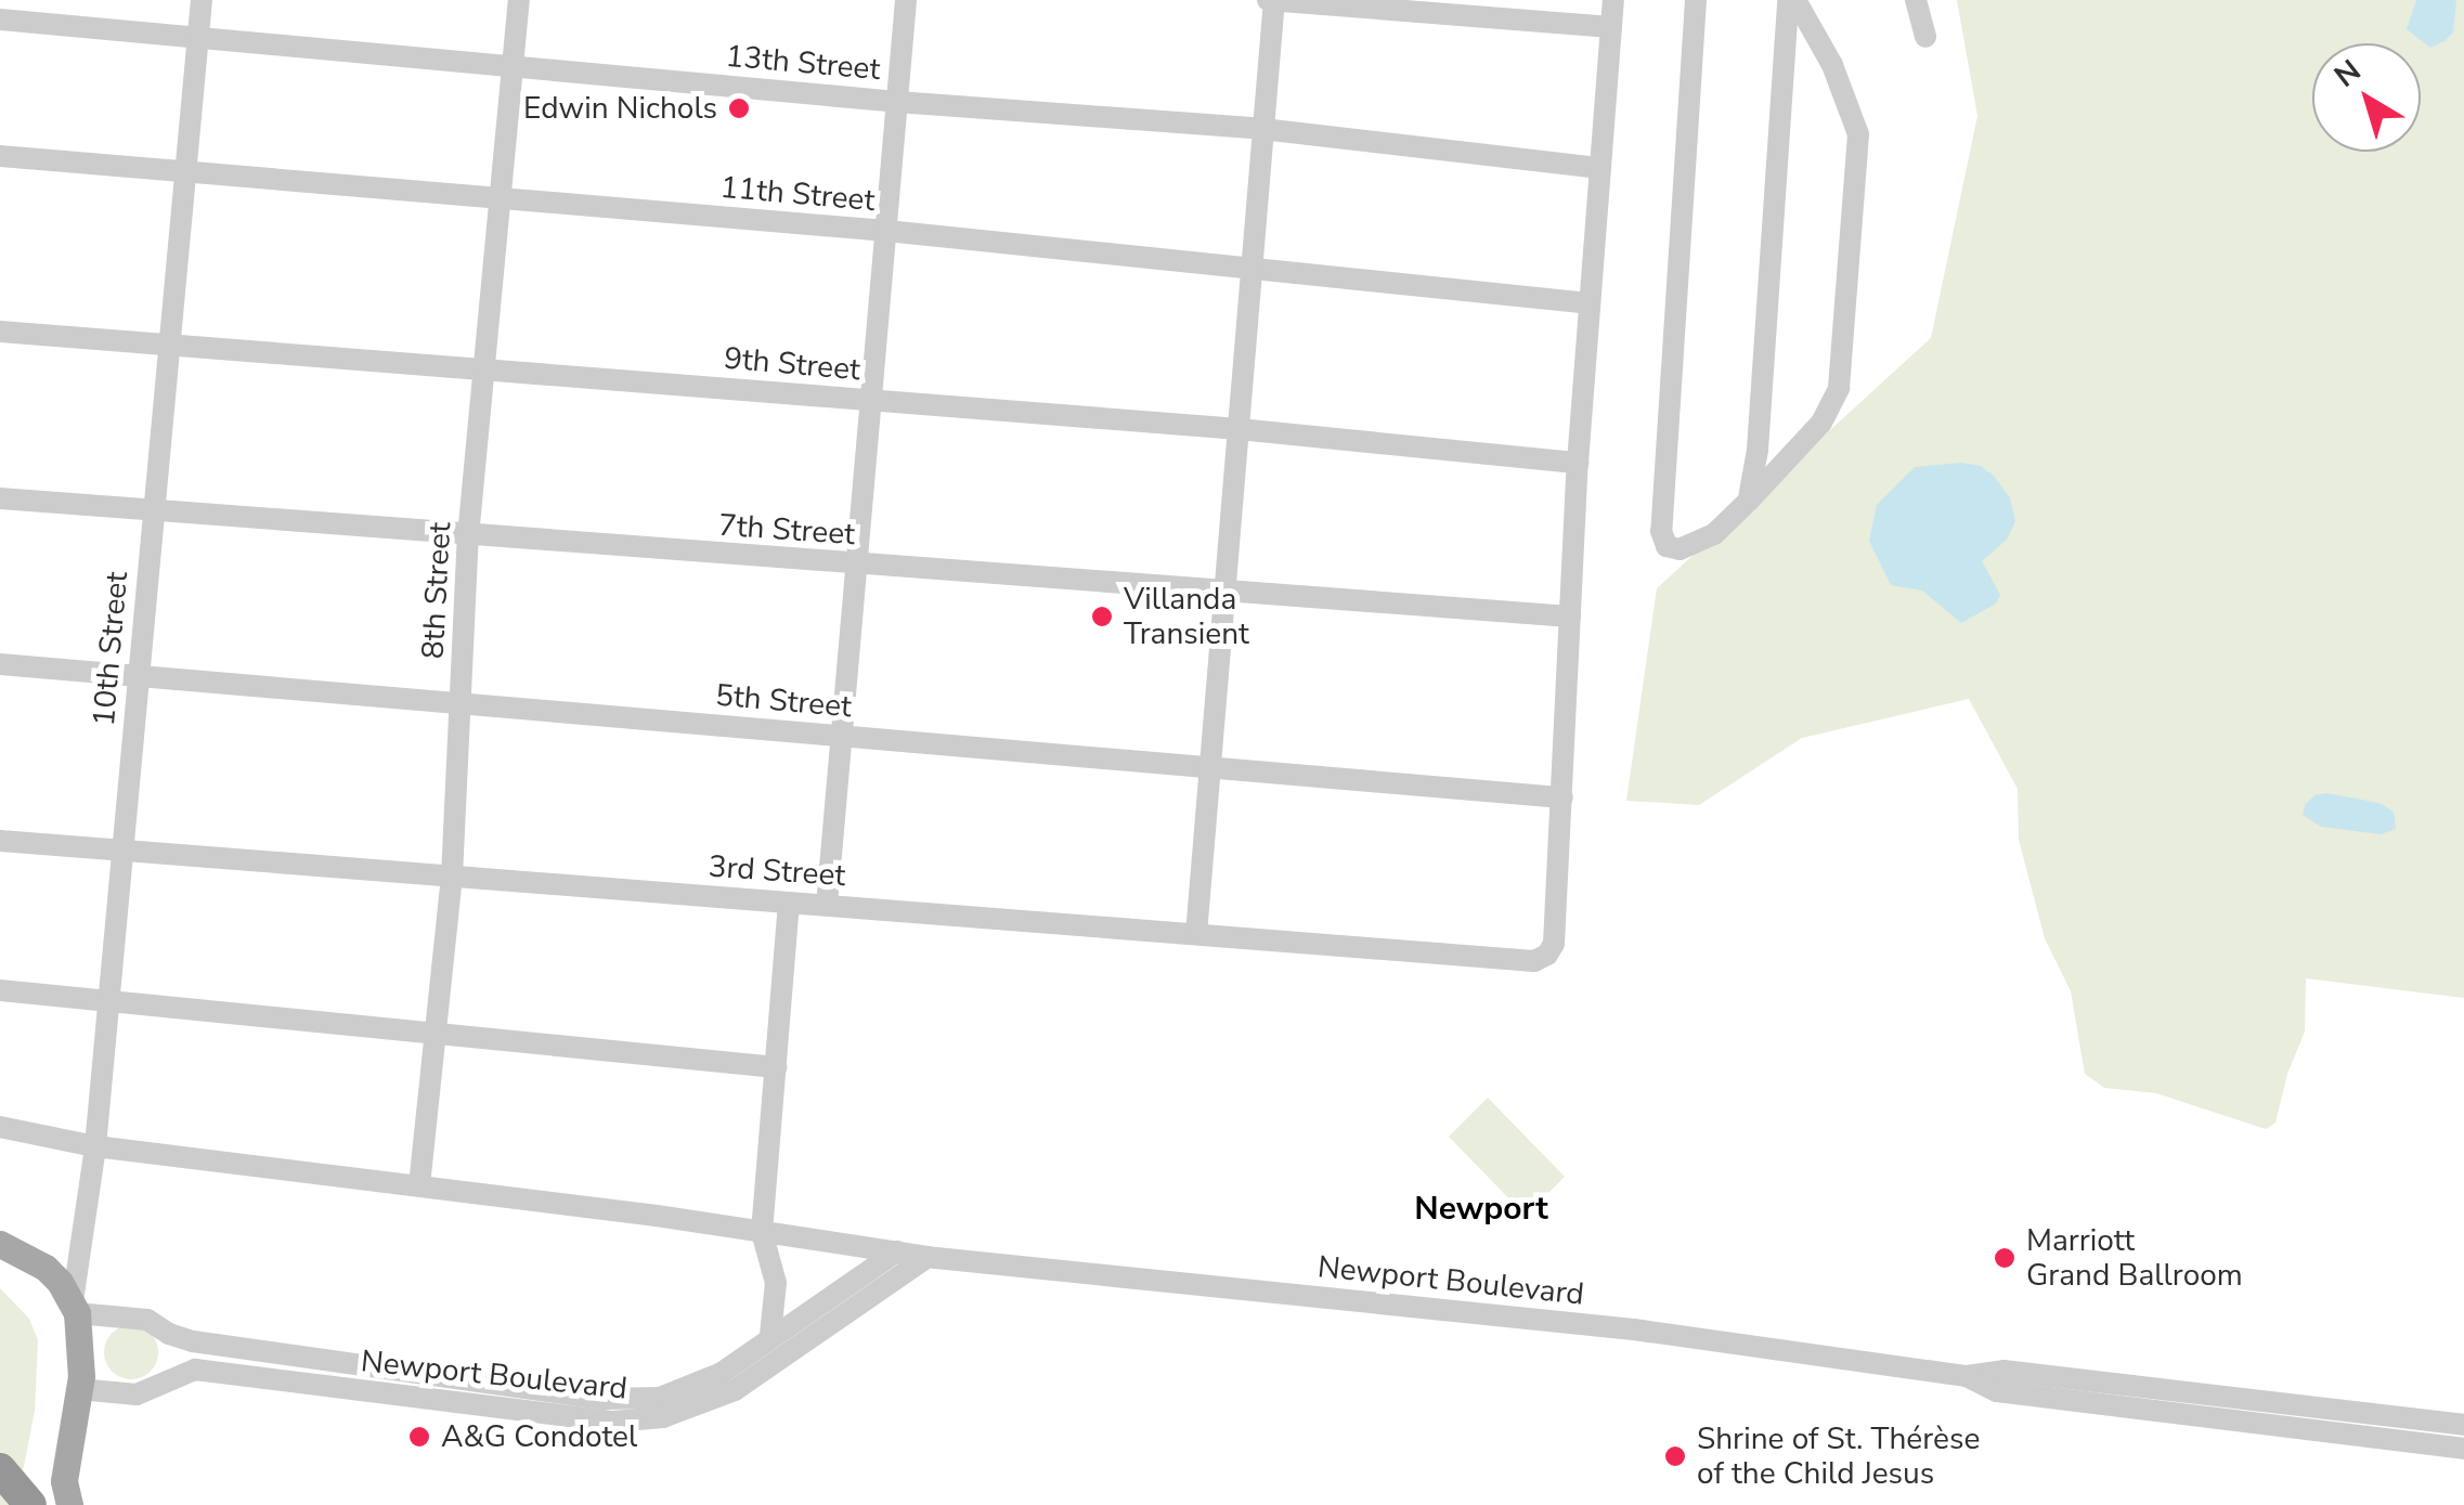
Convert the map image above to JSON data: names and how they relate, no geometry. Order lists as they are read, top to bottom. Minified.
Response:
{"streets":{"street":["13th Street","11th Street","9th Street","7th Street","8th Street","10th Street","5th Street","3rd Street","Newport Boulevard"]},"crossings":[["13th Street","8th Street"],["13th Street","10th Street"],["11th Street","8th Street"],["11th Street","10th Street"],["9th Street","8th Street"],["9th Street","10th Street"],["7th Street","8th Street"],["7th Street","10th Street"],["8th Street","5th Street"],["8th Street","3rd Street"],["10th Street","5th Street"],["10th Street","3rd Street"],["10th Street","Newport Boulevard"],["5th Street","3rd Street"]],"districts":["Newport"],"places":["Edwin Nichols","Villanda Transient","Marriott Grand Ballroom","A&G Condotel","Shrine of St. Thérèse of the Child Jesus"],"north":"top left"}
